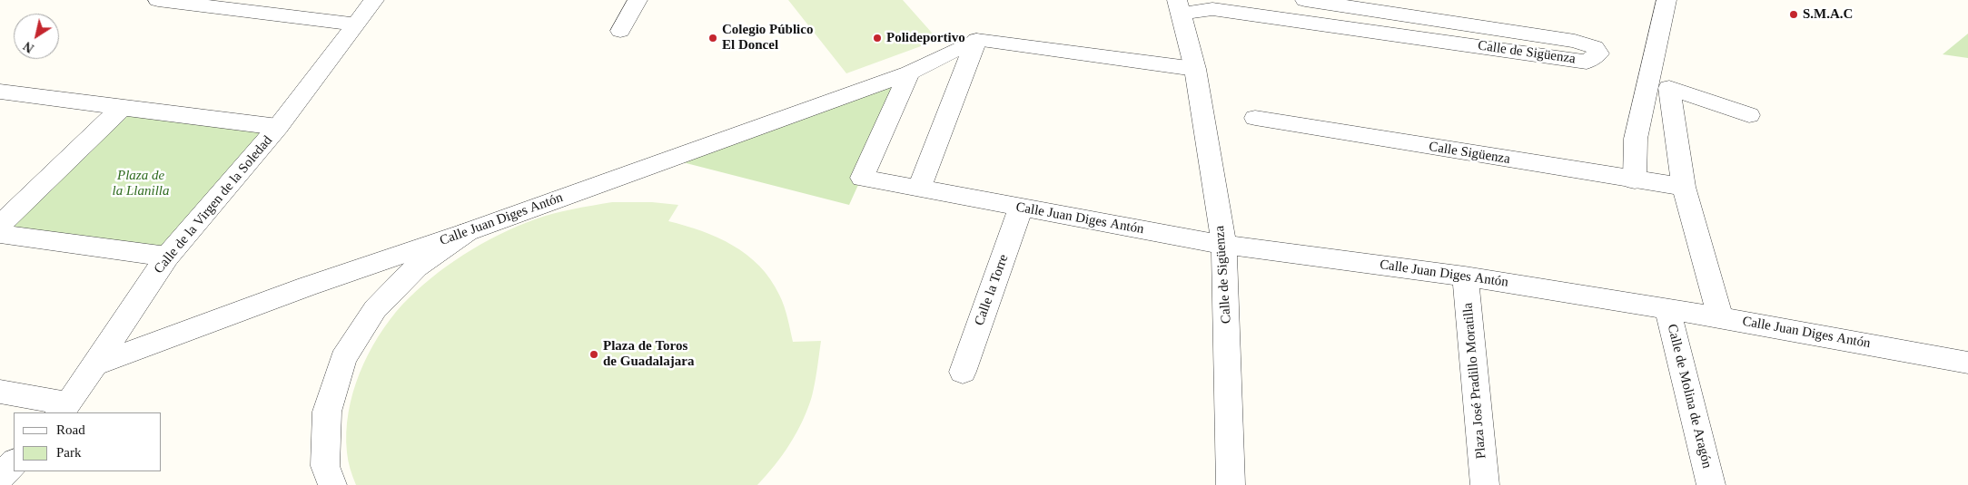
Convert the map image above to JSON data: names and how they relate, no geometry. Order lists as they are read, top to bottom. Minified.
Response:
{"streets":{"street":["Calle de Sigüenza","Calle Sigüenza","Calle de la Virgen de la Soledad","Calle Juan Diges Antón","Calle la Torre","Plaza José Pradillo Moratilla","Calle de Molina de Aragón"]},"crossings":[["Calle de Sigüenza","Calle Juan Diges Antón"],["Calle de la Virgen de la Soledad","Calle Juan Diges Antón"],["Calle Juan Diges Antón","Calle la Torre"],["Calle Juan Diges Antón","Plaza José Pradillo Moratilla"],["Calle Juan Diges Antón","Calle de Molina de Aragón"]],"parks":["Plaza de la Llanilla"],"places":["S.M.A.C","Colegio Público El Doncel","Polideportivo","Plaza de Toros de Guadalajara"],"legend":["Road","Park"],"north":"bottom left"}
